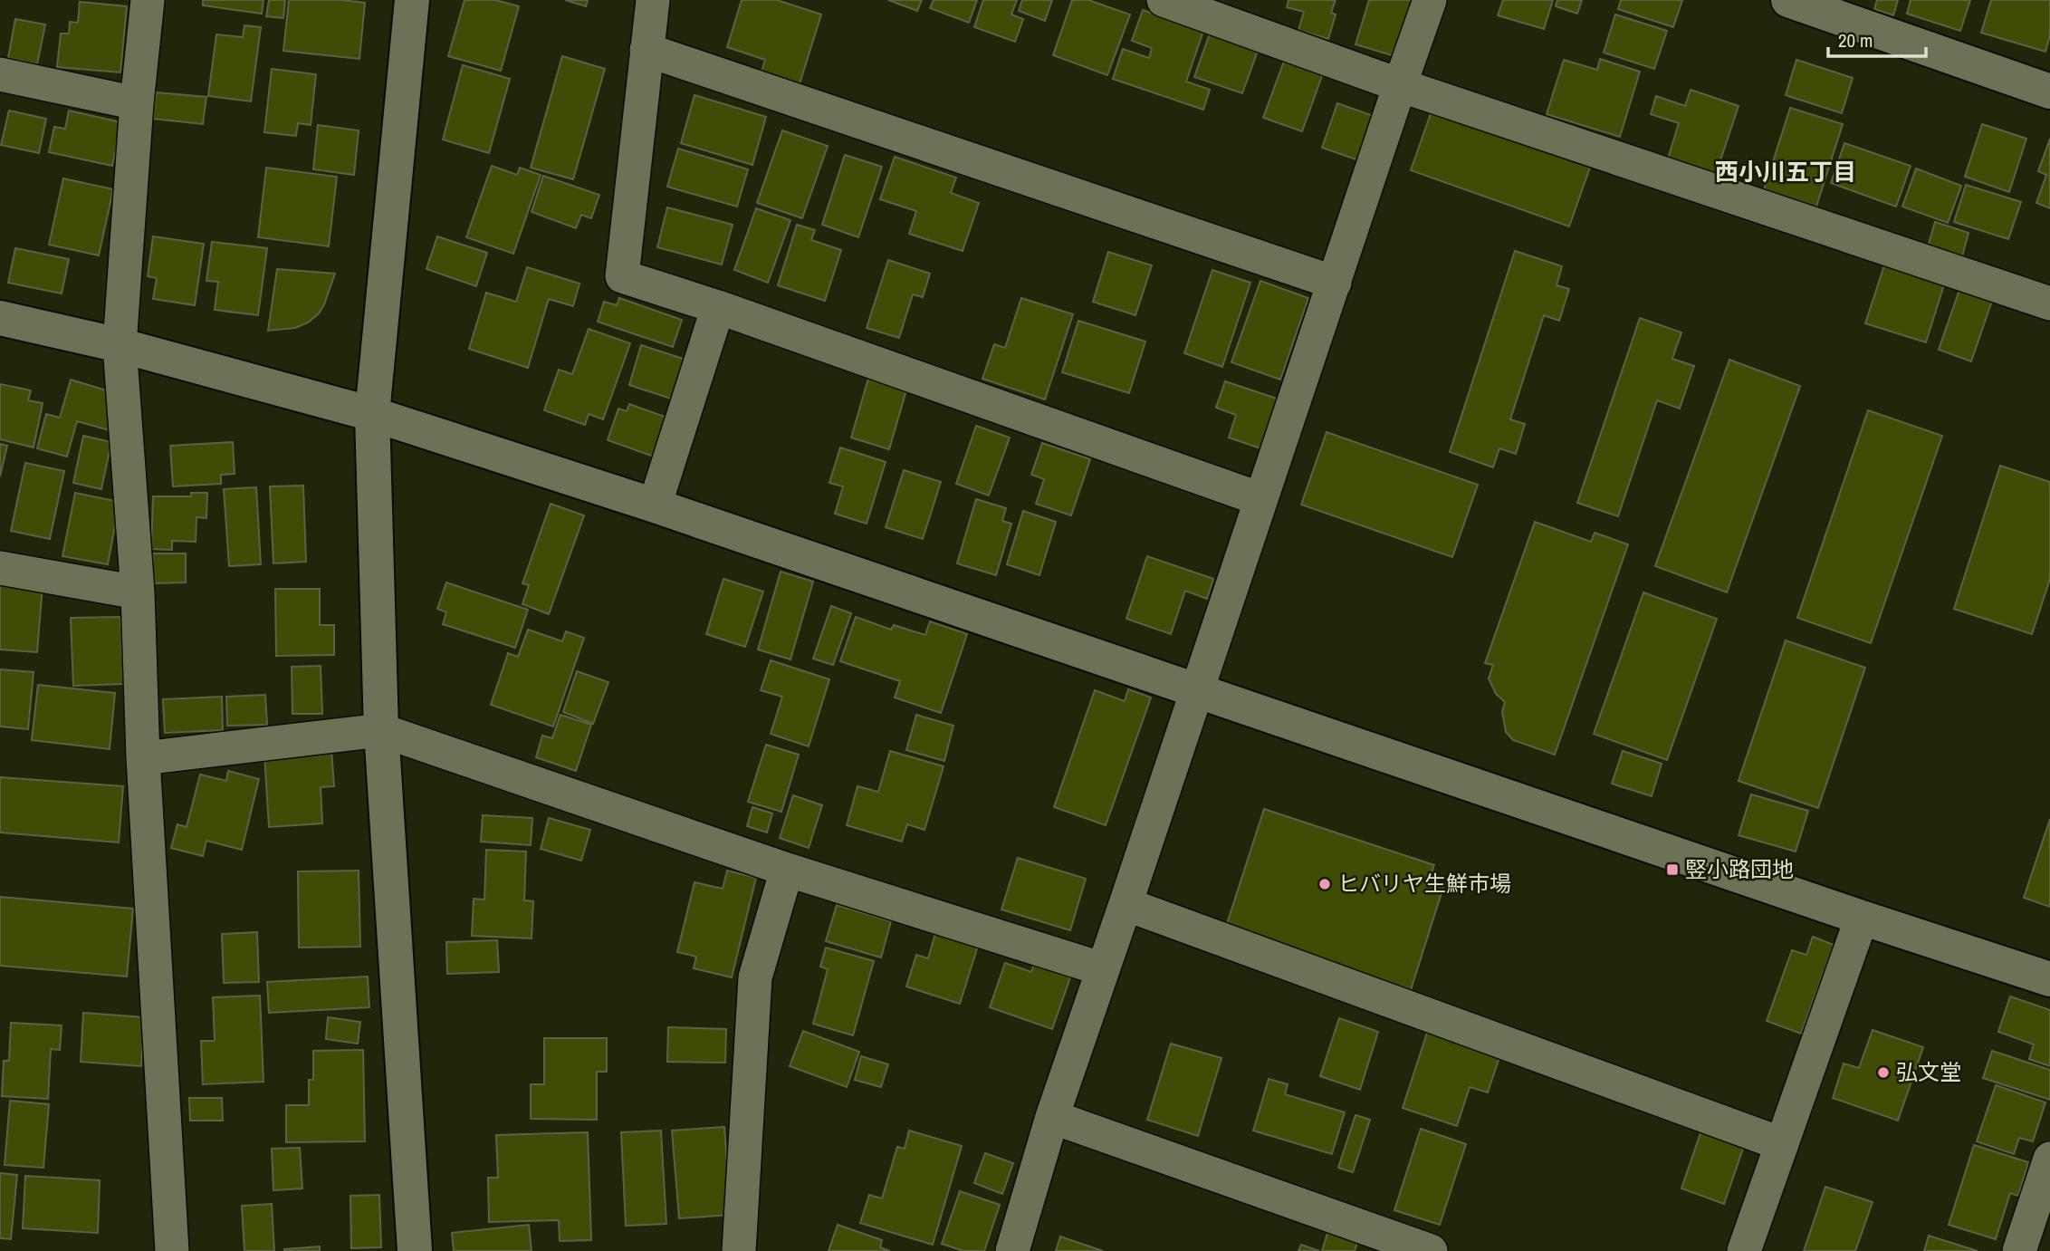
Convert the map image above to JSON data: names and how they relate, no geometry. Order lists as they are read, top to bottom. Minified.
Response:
{"districts":["西小川五丁目"],"places":{"transit":["竪小路団地"],"other":["ヒバリヤ生鮮市場","弘文堂"]},"scale_bar":"20 m"}
